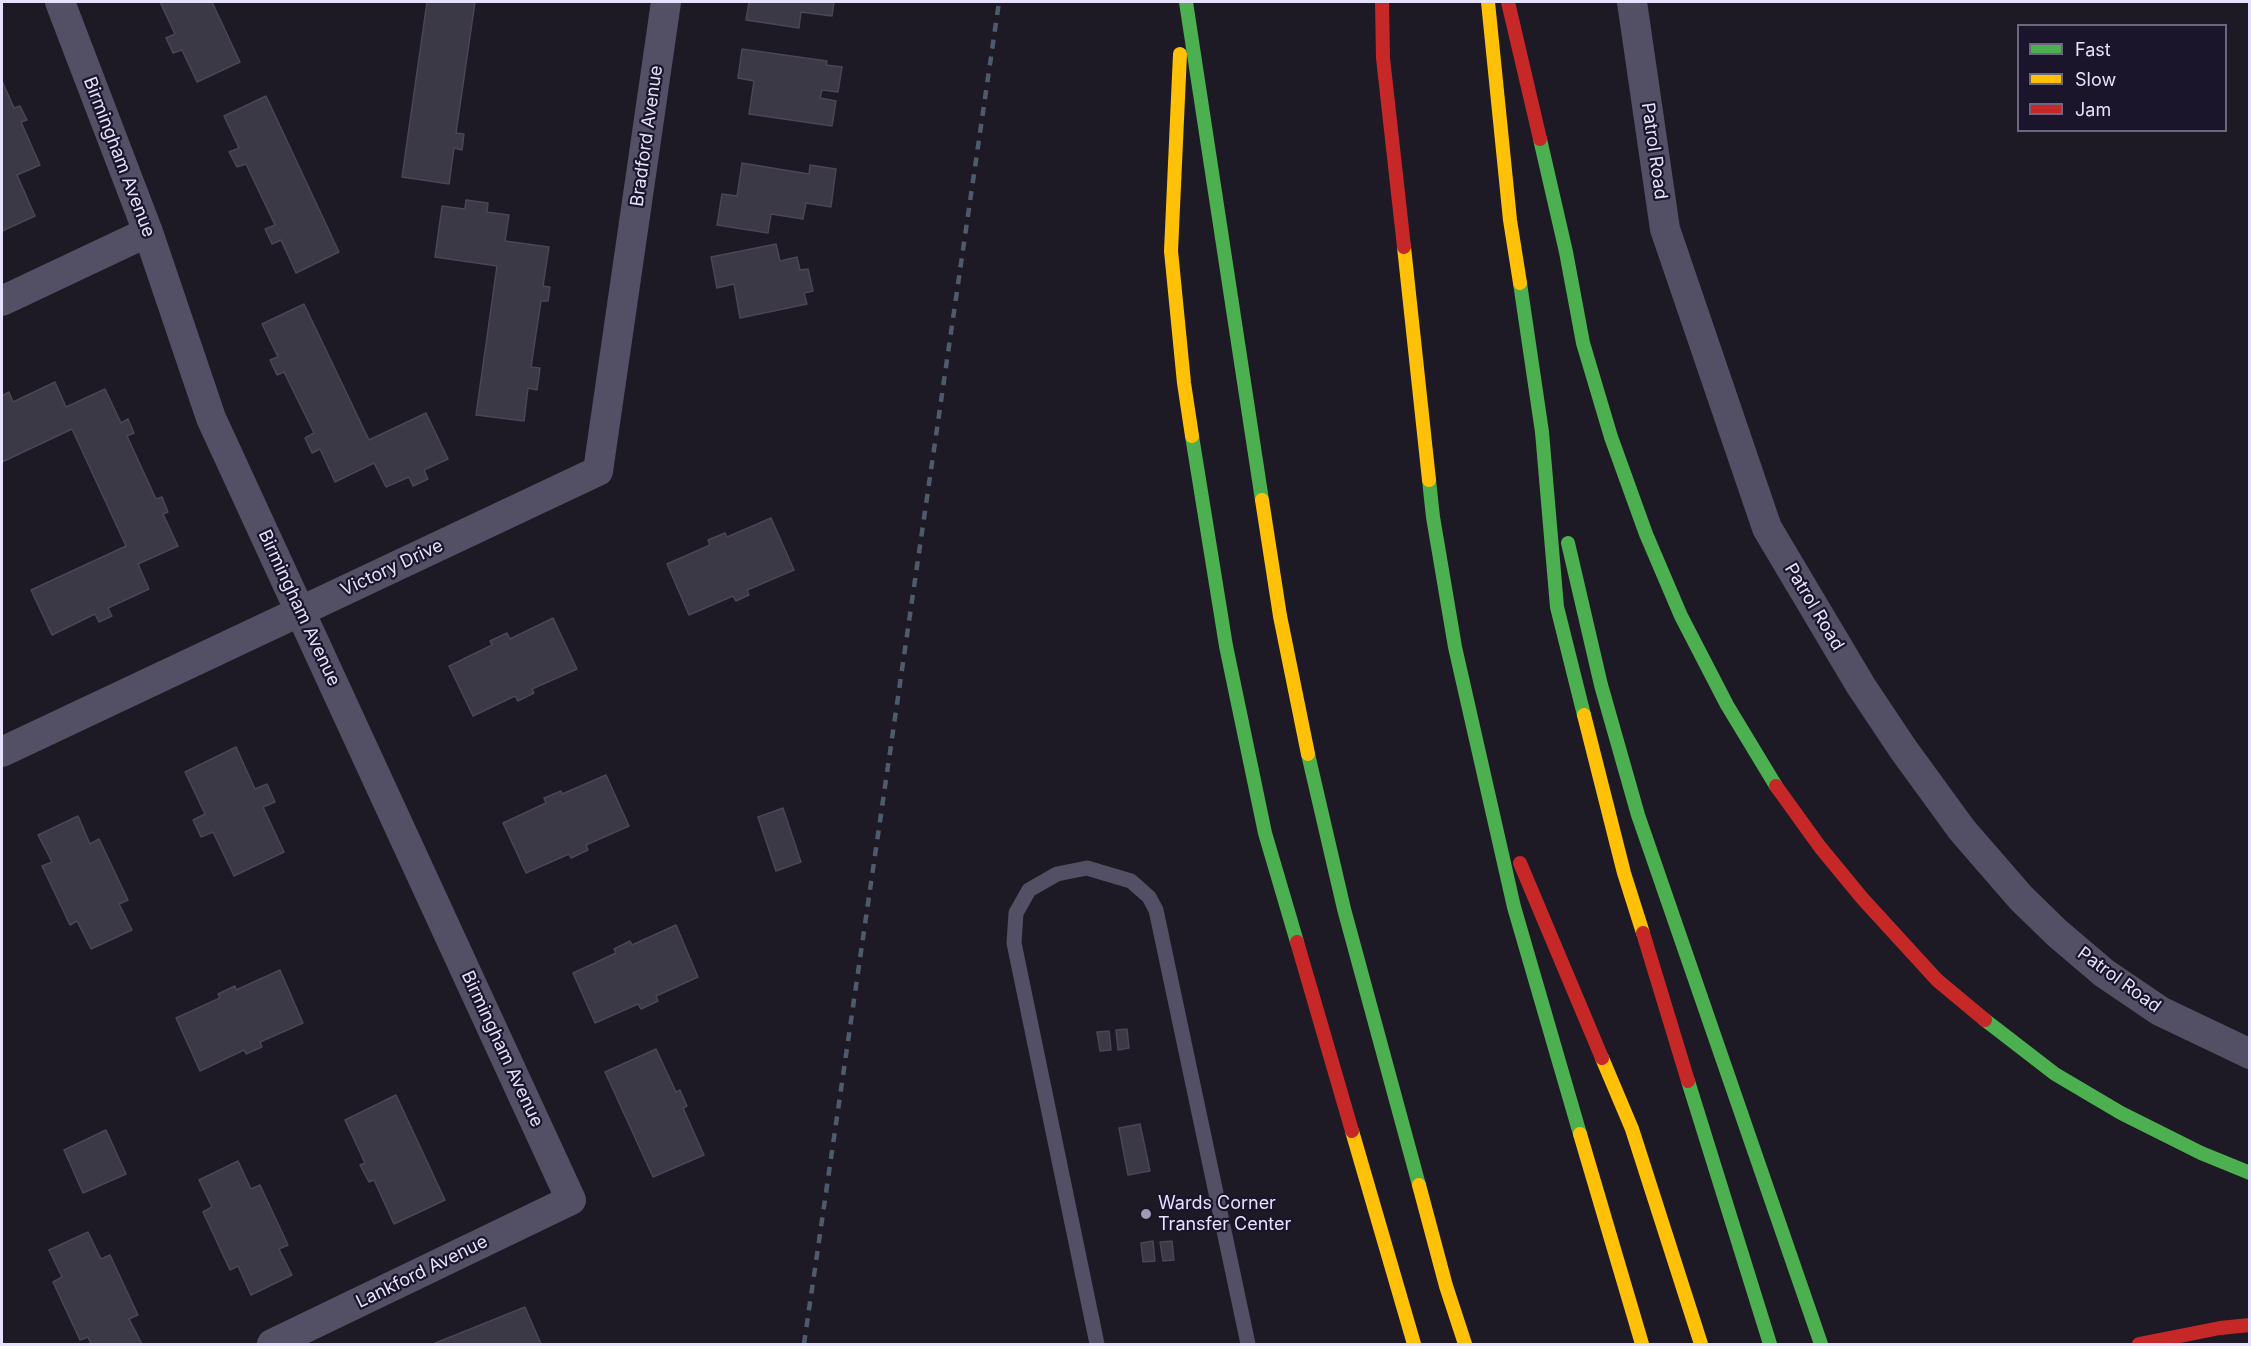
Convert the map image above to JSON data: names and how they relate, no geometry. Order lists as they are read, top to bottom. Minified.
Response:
{"streets":{"street":["Bradford Avenue","Patrol Road","Birmingham Avenue","Victory Drive","Lankford Avenue"]},"crossings":[["Bradford Avenue","Victory Drive"],["Birmingham Avenue","Victory Drive"],["Birmingham Avenue","Lankford Avenue"]],"places":["Wards Corner Transfer Center"],"legend":["Fast","Slow","Jam"]}
